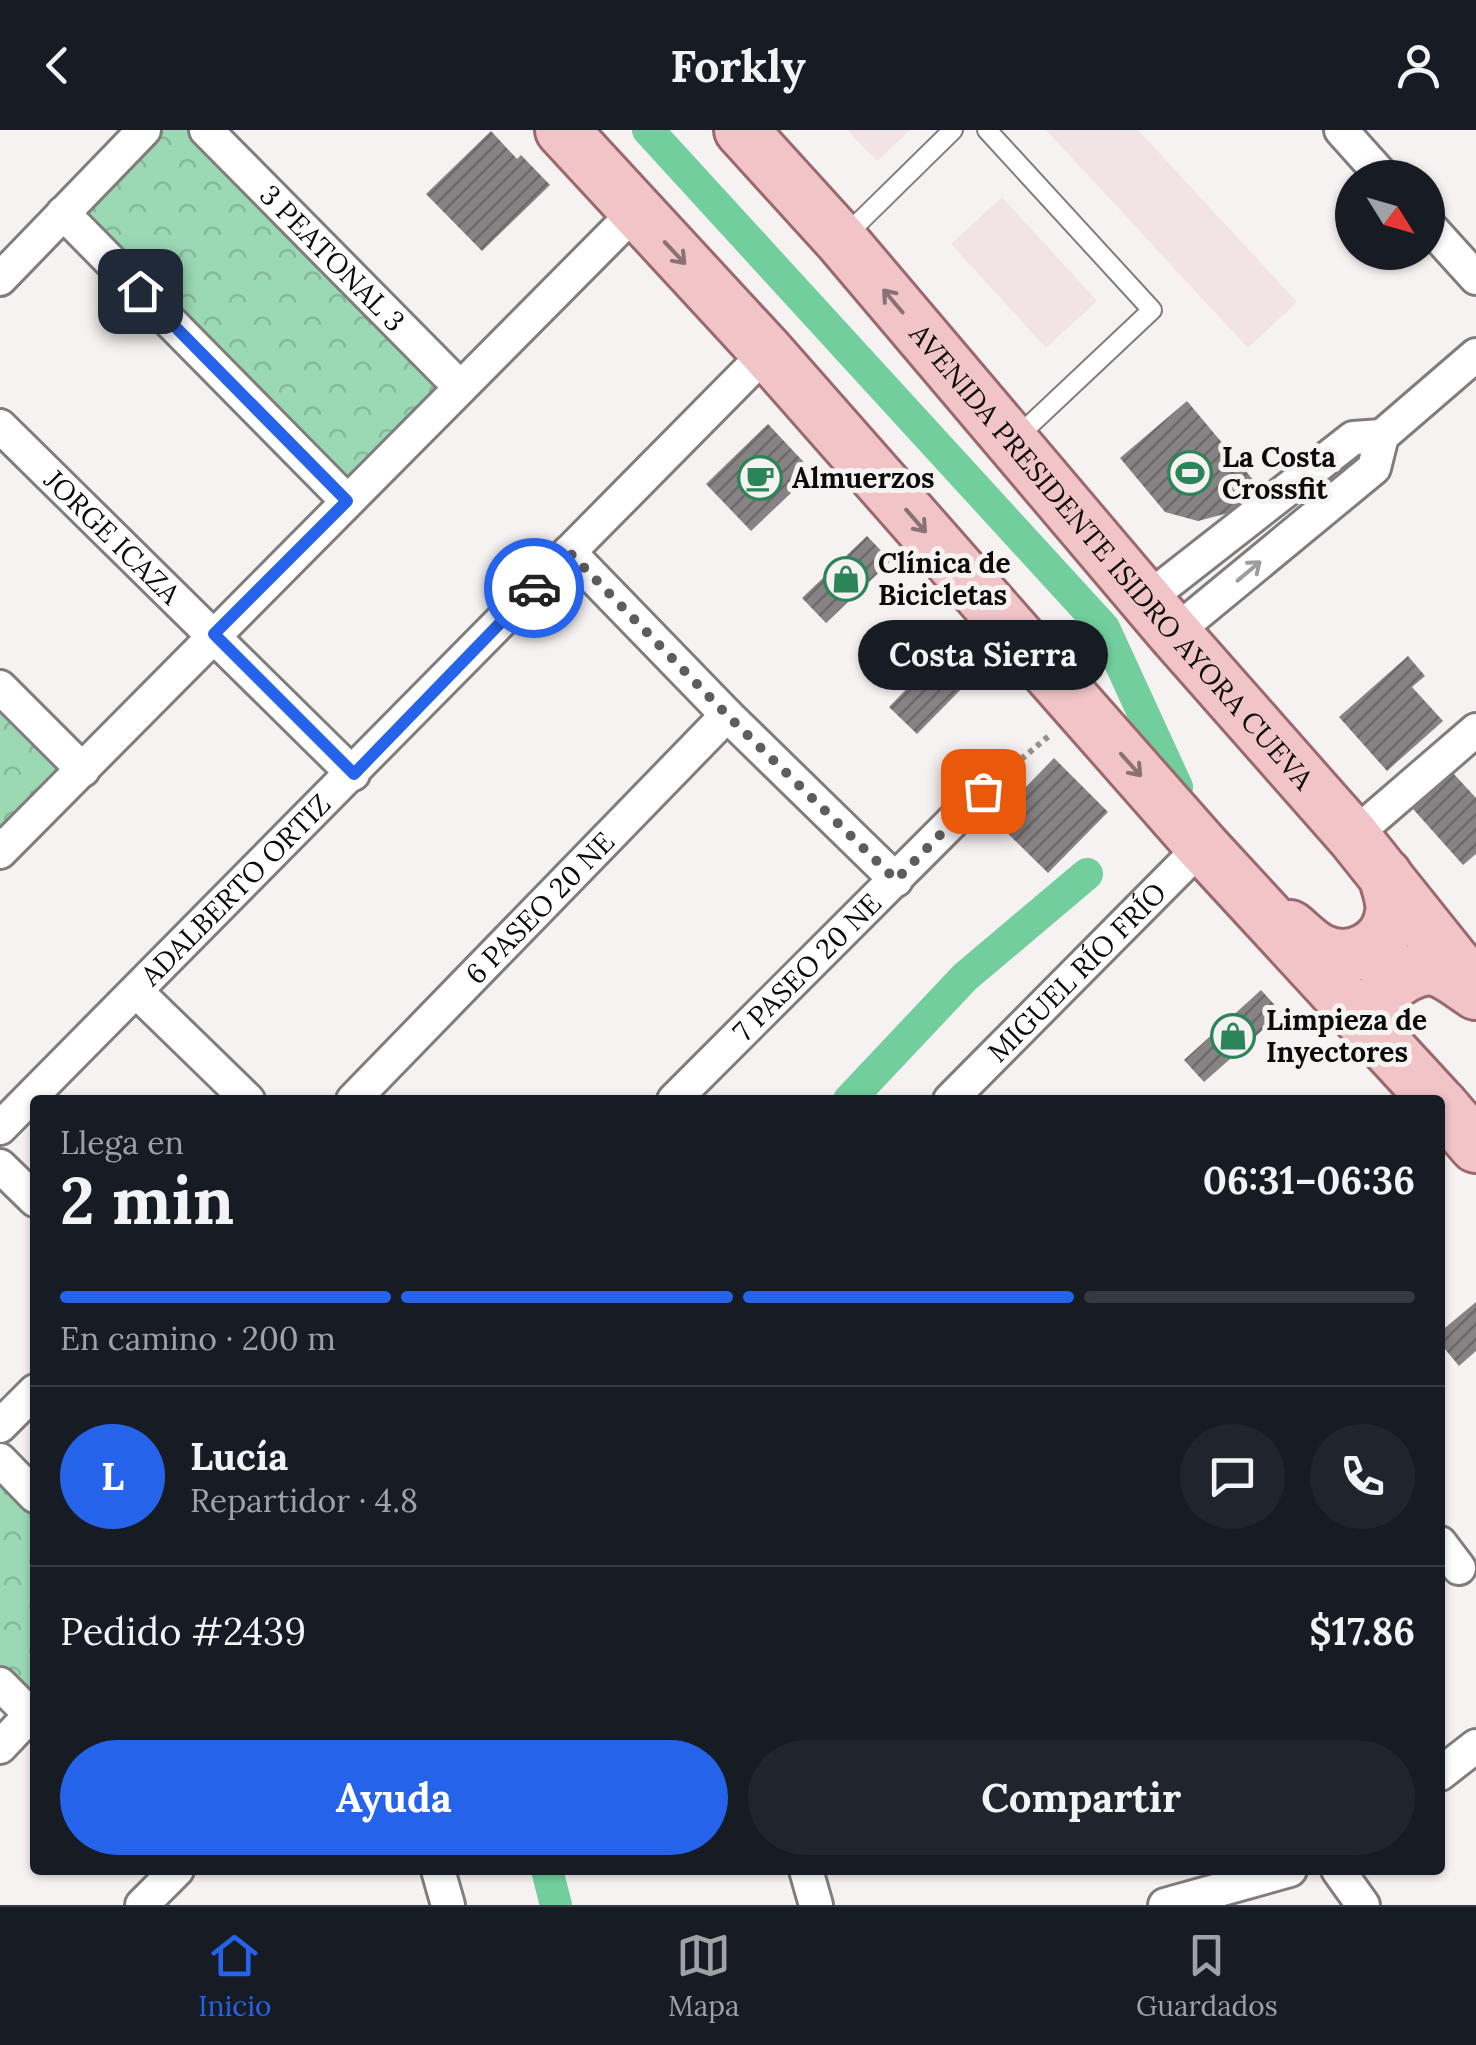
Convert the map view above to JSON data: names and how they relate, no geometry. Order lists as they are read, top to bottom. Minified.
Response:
{"streets":{"main road":["AVENIDA PRESIDENTE ISIDRO AYORA CUEVA"],"street":["3 PEATONAL 3","JORGE ICAZA","ADALBERTO ORTIZ","6 PASEO 20 NE","7 PASEO 20 NE","MIGUEL RÍO FRÍO"]},"crossings":[["JORGE ICAZA","ADALBERTO ORTIZ"]],"places":{"sports":["La Costa Crossfit"],"cafe":["Almuerzos"],"shop":["Clínica de Bicicletas","Limpieza de Inyectores"],"other":["Costa Sierra"]},"north":"bottom right","page":{"header":"Forkly","bubble":"Costa Sierra","heading":["2 min","Llega en","06:31–06:36"],"panel":["Lucía","Repartidor · 4.8","Pedido #2439","$17.86"],"bar":"En camino · 200 m","round":"L","buttons":["Ayuda","Compartir"],"tabs":["Inicio","Mapa","Guardados"]}}
